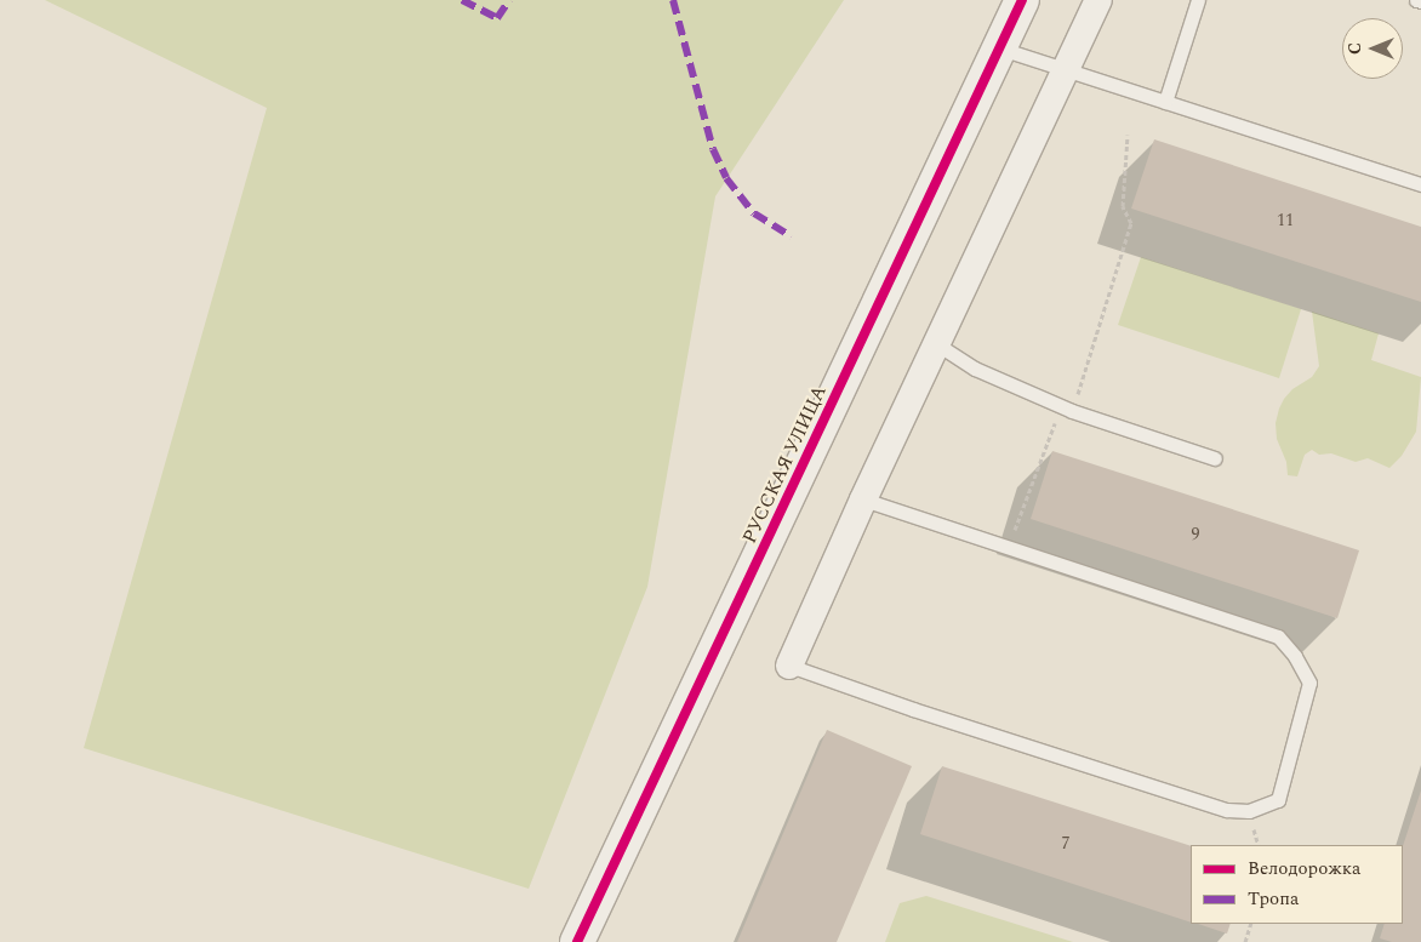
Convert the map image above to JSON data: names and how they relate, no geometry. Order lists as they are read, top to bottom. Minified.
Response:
{"streets":{"street":["РУССКАЯ УЛИЦА"]},"house_numbers":["11","9","7"],"legend":["Велодорожка","Тропа"],"north":"left"}
